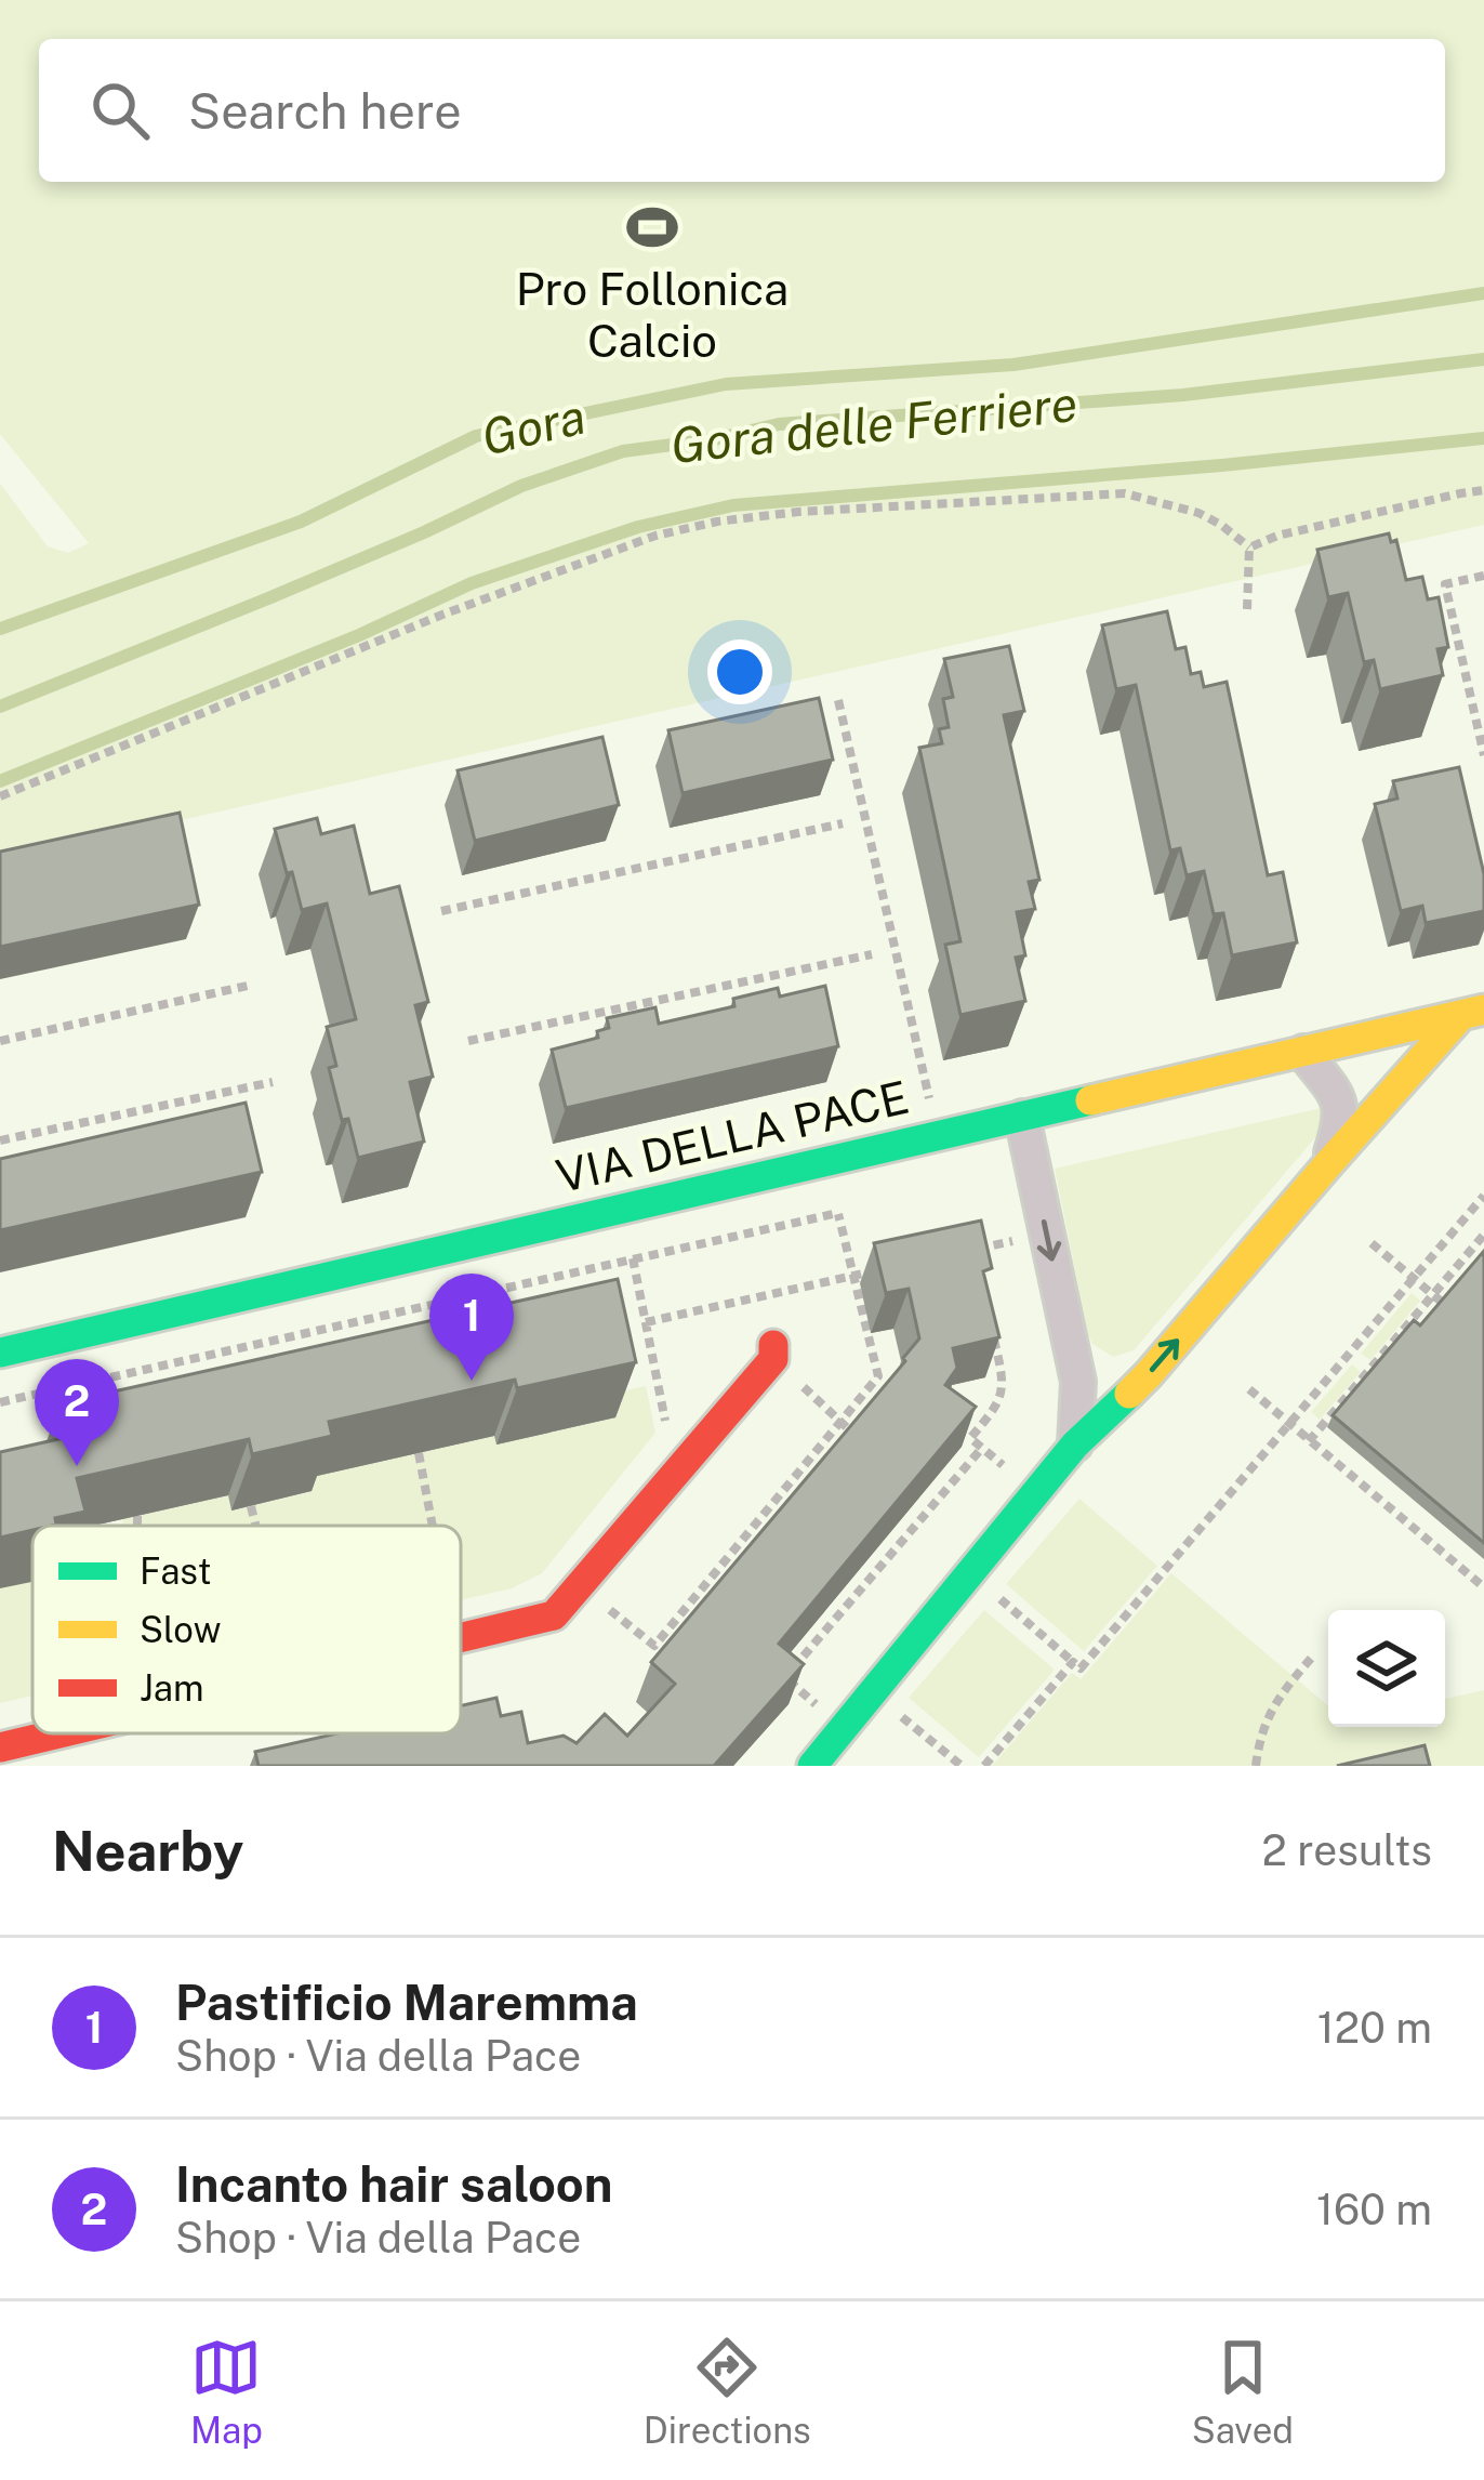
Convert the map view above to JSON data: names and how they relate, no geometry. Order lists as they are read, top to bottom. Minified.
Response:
{"streets":{"street":["VIA DELLA PACE"]},"water":["Gora delle Ferriere","Gora"],"places":{"sports":["Pro Follonica Calcio"]},"legend":["Fast","Slow","Jam"],"page":{"search":"Search here","pins":["1","2"],"heading":["Nearby","2 results"],"list":[{"mark":"1","name":"Pastificio Maremma","note":"Shop · Via della Pace","value":"120 m"},{"mark":"2","name":"Incanto hair saloon","note":"Shop · Via della Pace","value":"160 m"}],"nav":["Map","Directions","Saved"]}}
